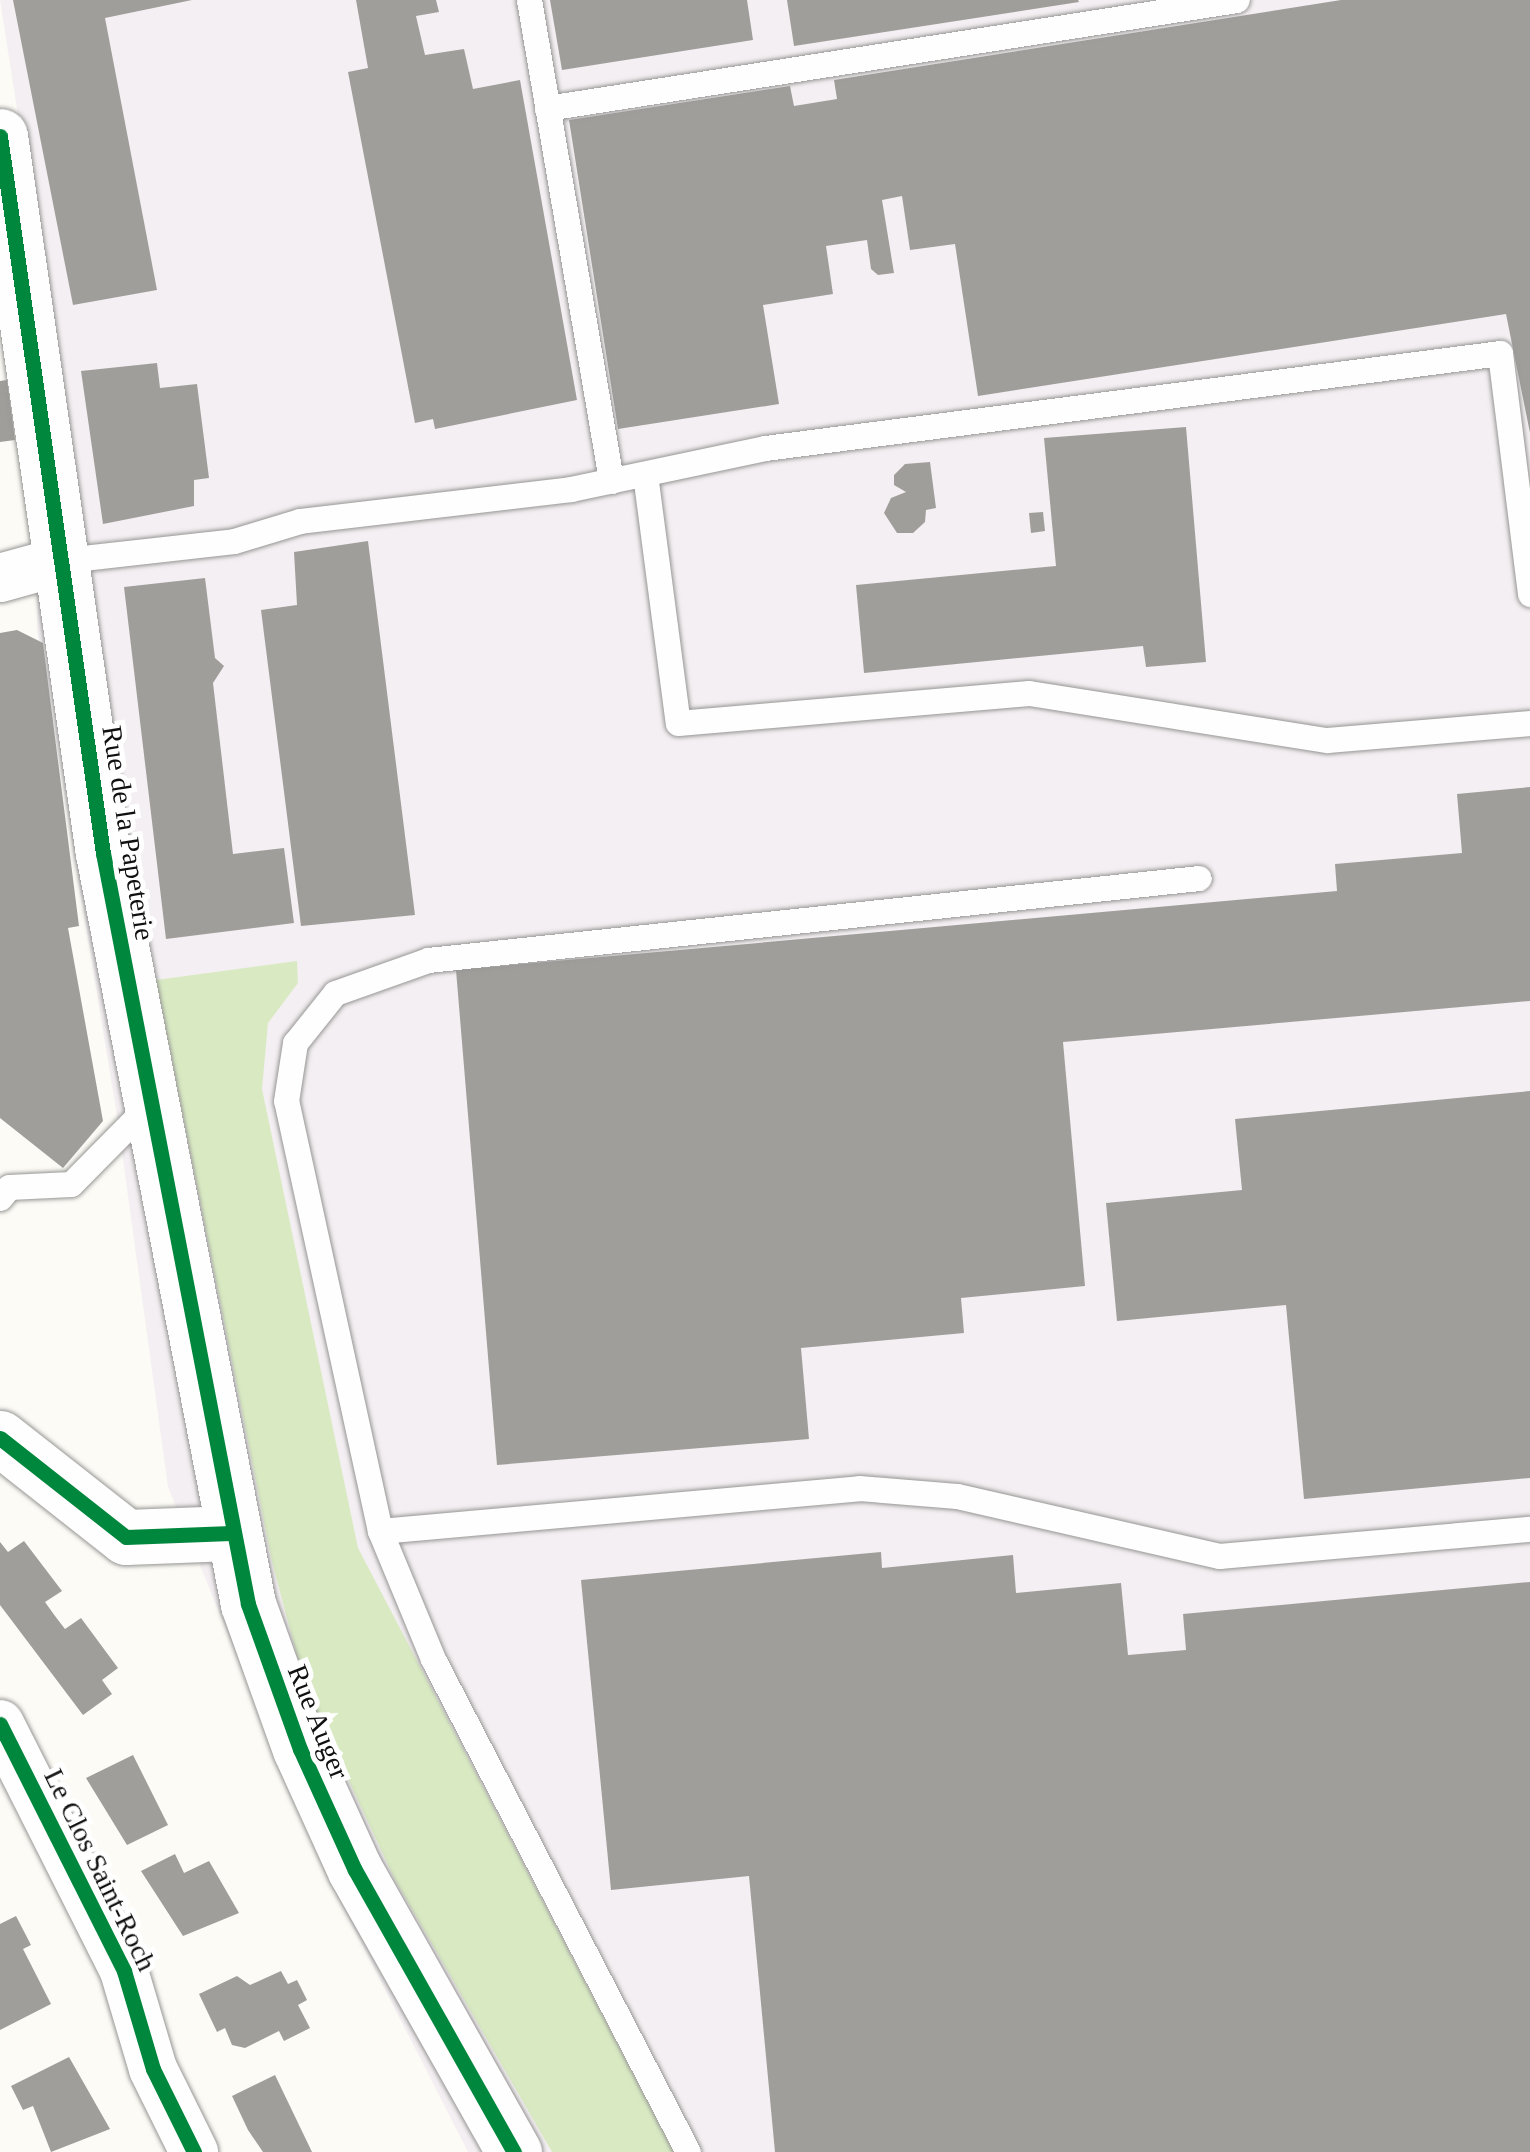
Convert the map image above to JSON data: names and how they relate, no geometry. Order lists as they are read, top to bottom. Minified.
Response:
{"streets":{"street":["Rue de la Papeterie","Rue Auger","Le Clos Saint-Roch"]},"crossings":[["Rue de la Papeterie","Rue Auger"]]}
